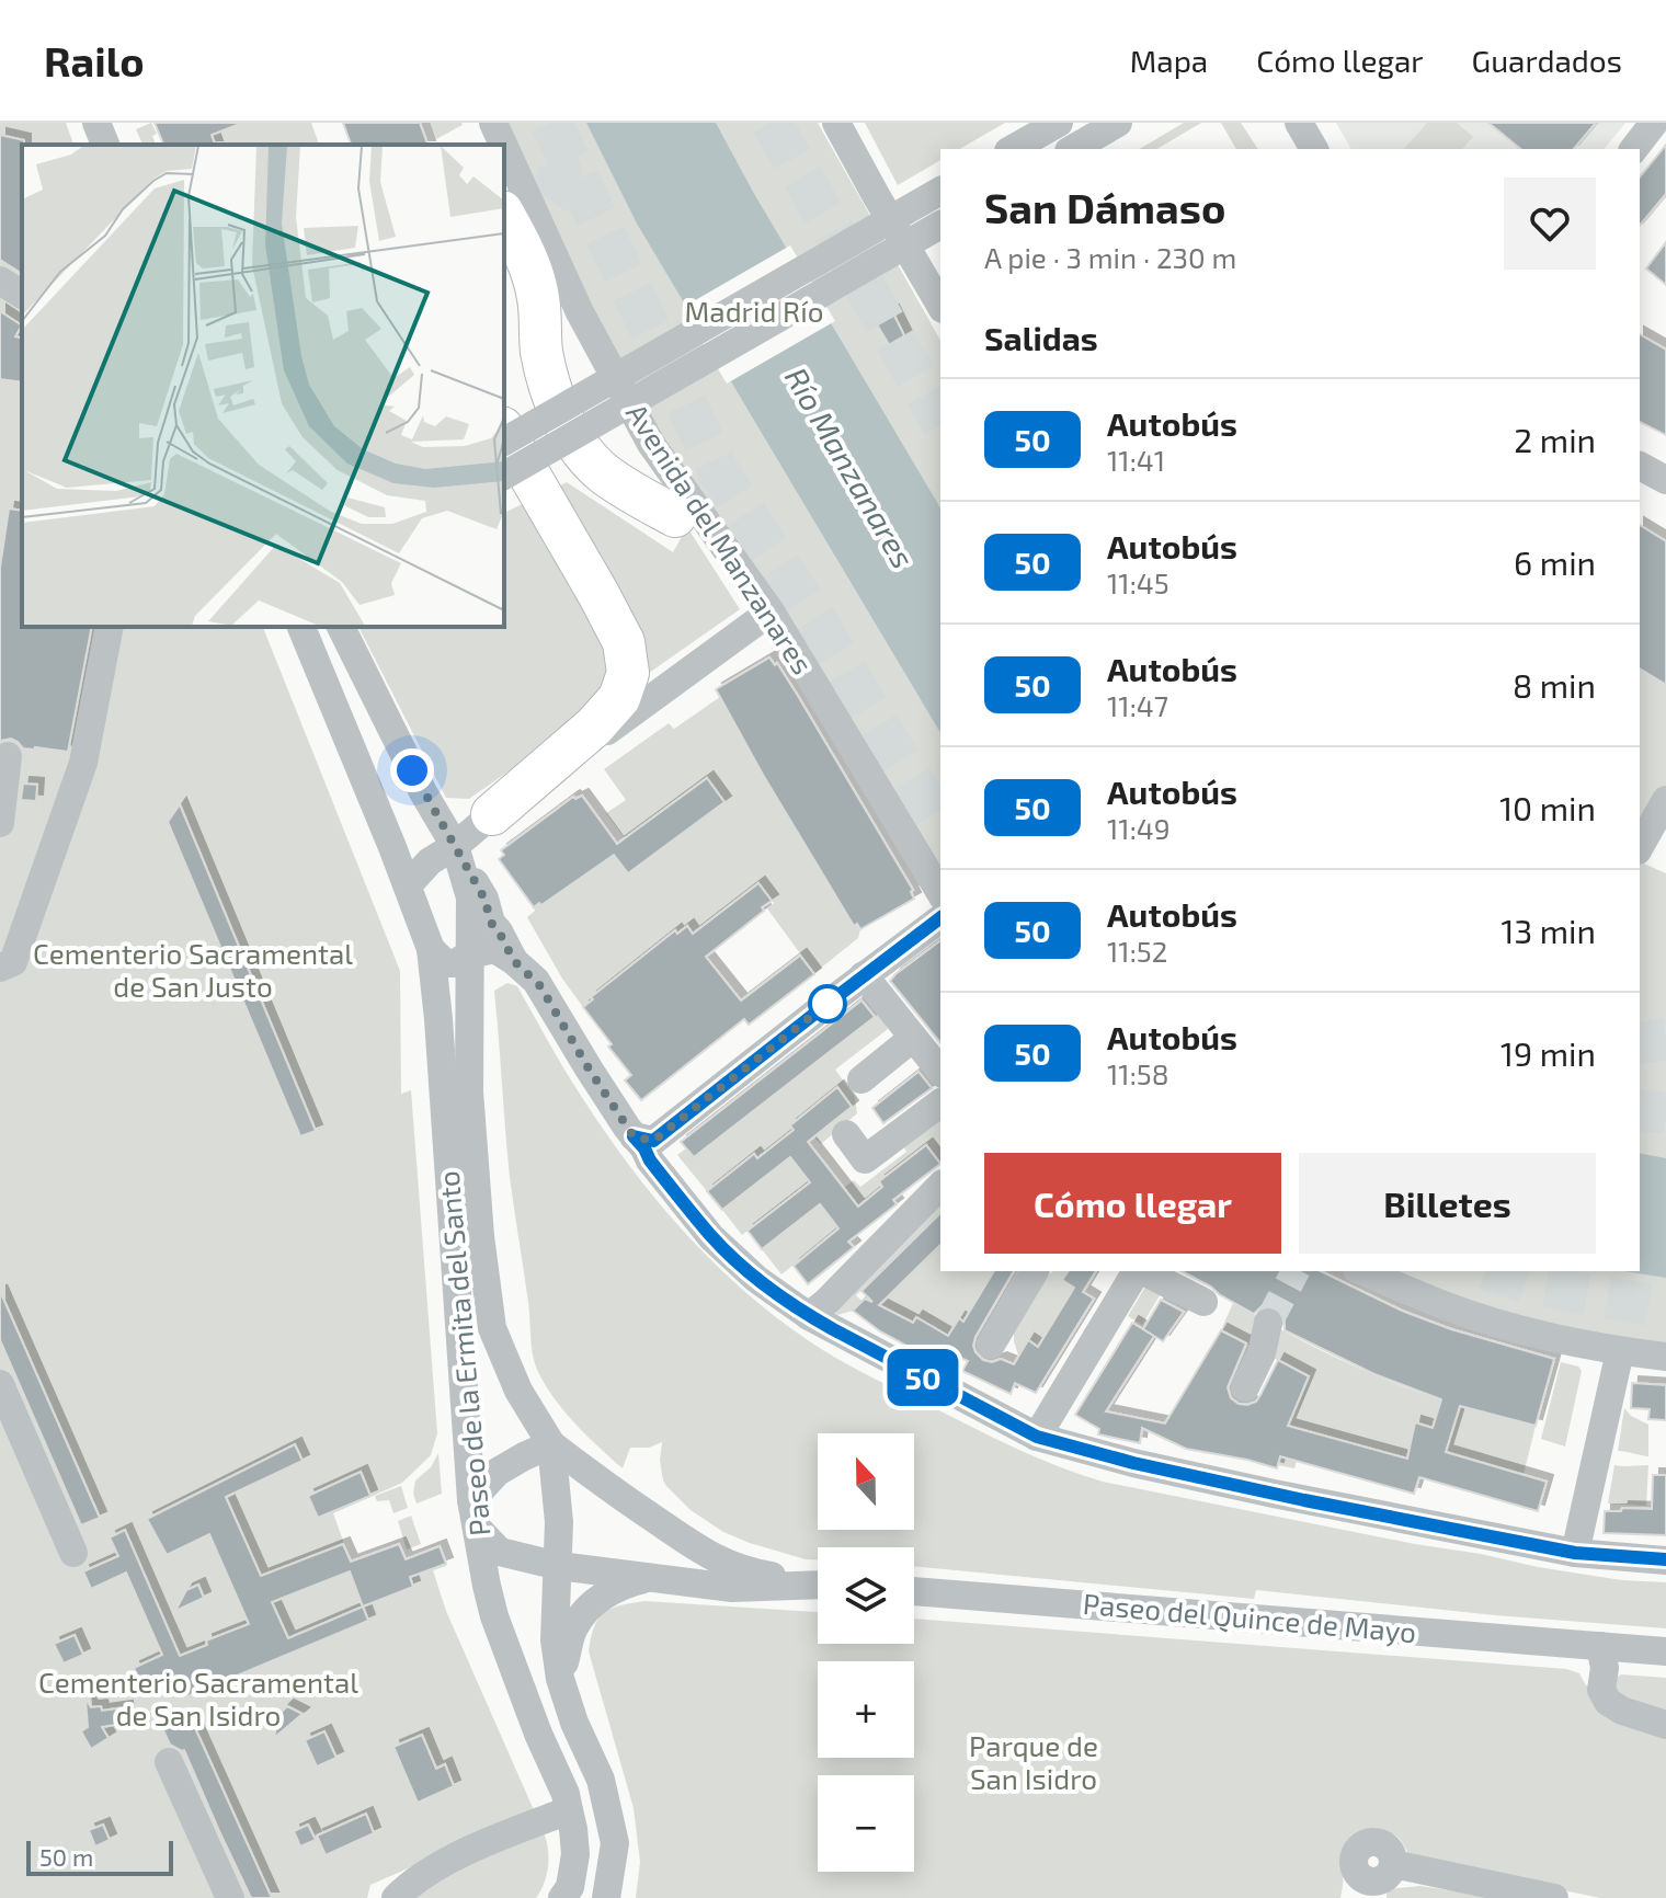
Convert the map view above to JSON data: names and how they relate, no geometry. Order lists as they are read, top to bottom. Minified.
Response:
{"streets":{"street":["Avenida del Manzanares","Paseo de la Ermita del Santo","Paseo del Quince de Mayo"]},"water":["Río Manzanares"],"parks":["Madrid Río","Cementerio Sacramental de San Justo","Cementerio Sacramental de San Isidro","Parque de San Isidro"],"lines":["bus line 50"],"scale_bar":"50 m","north":"top","page":{"header":"Railo","nav":["Mapa","Cómo llegar","Guardados"],"on_map":"50","heading":[["San Dámaso","A pie · 3 min · 230 m"],"Salidas"],"list":[{"mark":"50","name":"Autobús","note":"11:41","value":"2 min"},{"mark":"50","name":"Autobús","note":"11:45","value":"6 min"},{"mark":"50","name":"Autobús","note":"11:47","value":"8 min"},{"mark":"50","name":"Autobús","note":"11:49","value":"10 min"},{"mark":"50","name":"Autobús","note":"11:52","value":"13 min"},{"mark":"50","name":"Autobús","note":"11:58","value":"19 min"}],"buttons":["Cómo llegar","Billetes"],"map_buttons":["+","−"],"scale":"50 m"}}
